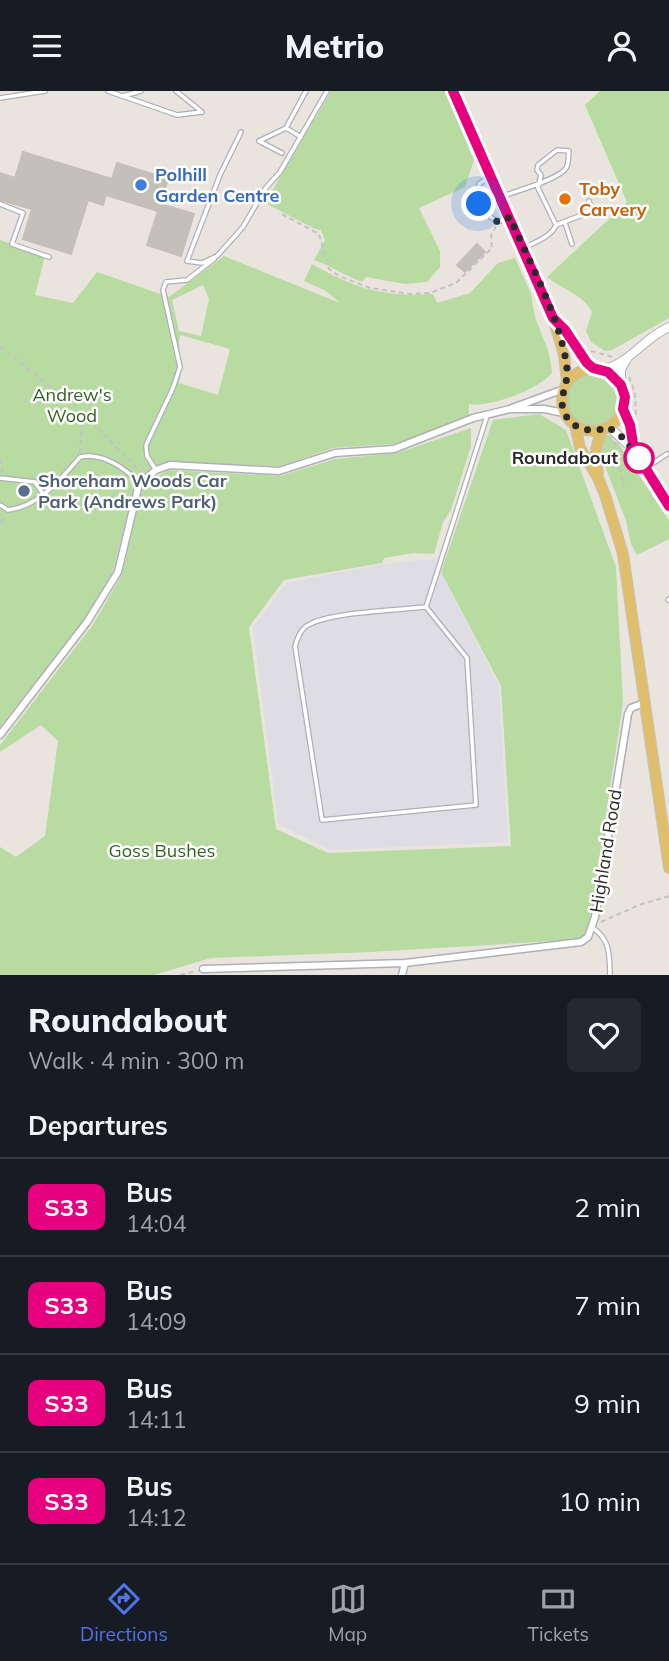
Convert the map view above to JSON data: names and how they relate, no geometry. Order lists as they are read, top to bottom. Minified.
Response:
{"streets":{"street":["Highland Road"]},"parks":["Andrew's Wood","Goss Bushes"],"places":["Polhill Garden Centre","Toby Carvery","Roundabout","Shoreham Woods Car Park (Andrews Park)"],"lines":["bus line S33"],"page":{"header":"Metrio","heading":[["Roundabout","Walk · 4 min · 300 m"],"Departures"],"list":[{"mark":"S33","name":"Bus","note":"14:04","value":"2 min"},{"mark":"S33","name":"Bus","note":"14:09","value":"7 min"},{"mark":"S33","name":"Bus","note":"14:11","value":"9 min"},{"mark":"S33","name":"Bus","note":"14:12","value":"10 min"}],"tabs":["Directions","Map","Tickets"]}}
